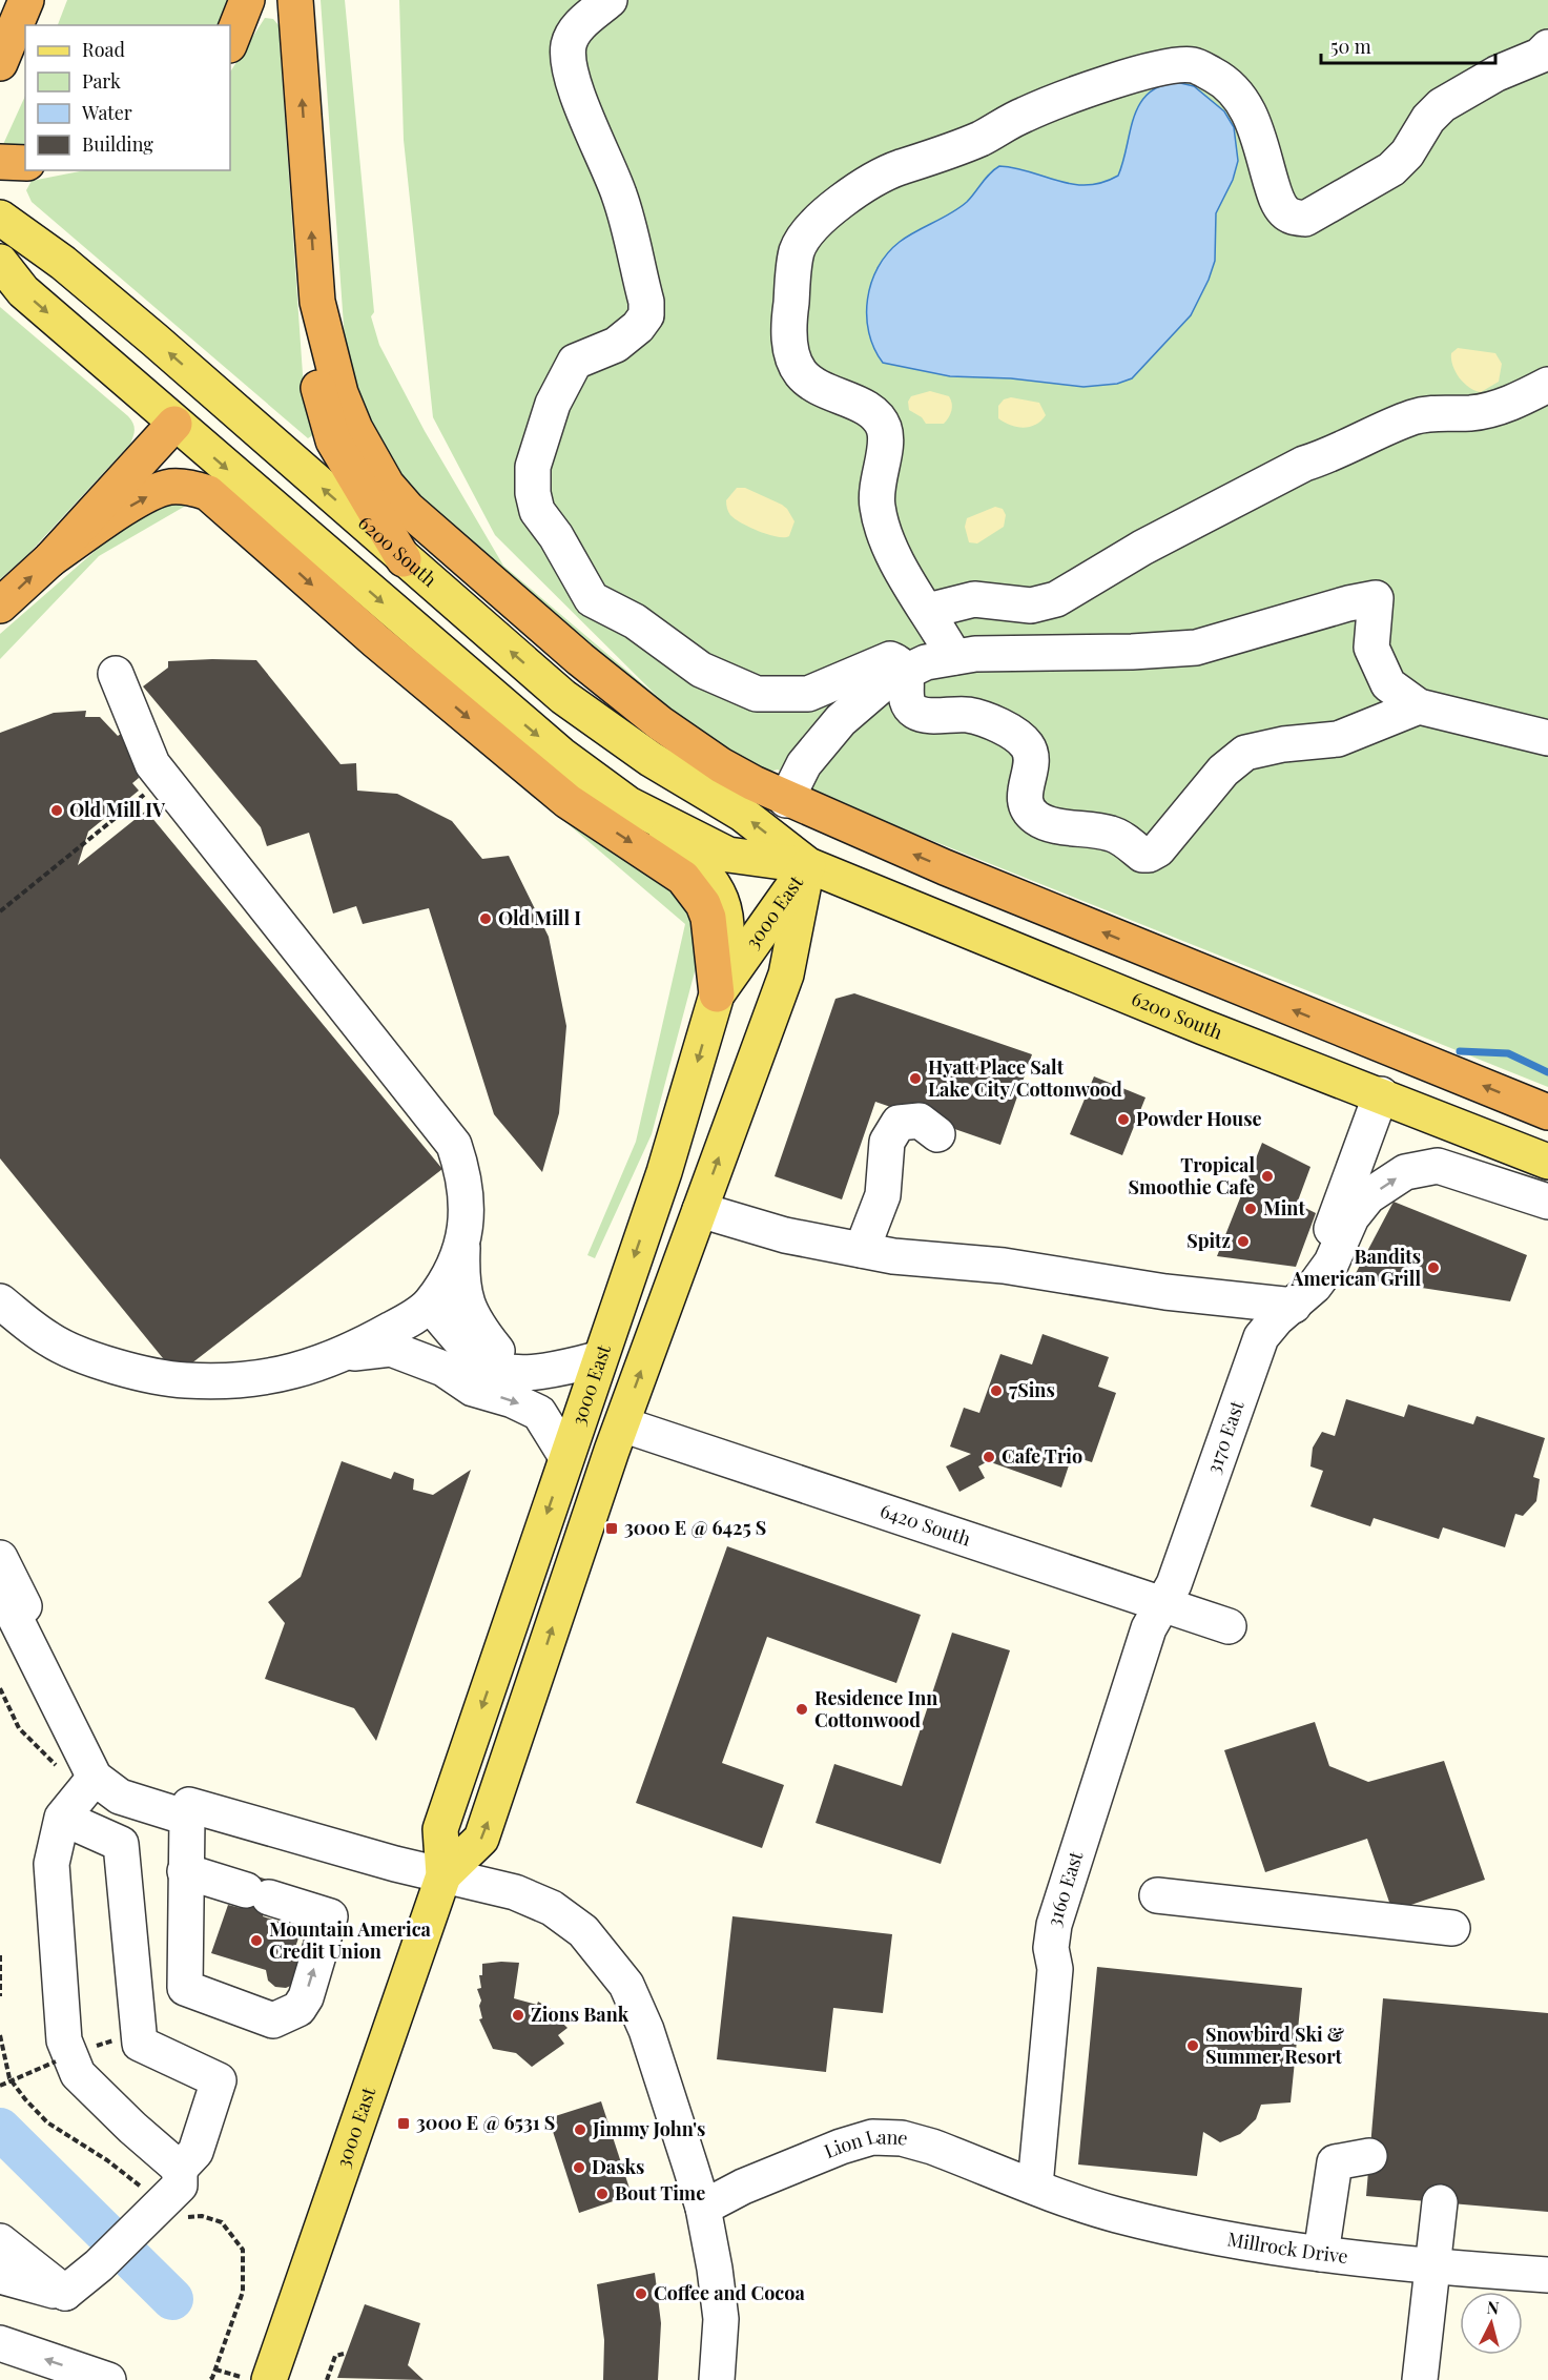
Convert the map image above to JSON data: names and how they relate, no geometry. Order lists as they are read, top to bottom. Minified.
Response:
{"streets":{"main road":["6200 South","3000 East"],"street":["3170 East","6420 South","3160 East","Lion Lane","Millrock Drive"]},"crossings":[["6200 South","3000 East"],["3000 East","6420 South"],["3170 East","6420 South"],["3170 East","3160 East"],["6420 South","3160 East"],["3160 East","Lion Lane"],["3160 East","Millrock Drive"],["Lion Lane","Millrock Drive"]],"one_way":["3170 East"],"places":{"other":["Old Mill IV","Old Mill I","Hyatt Place Salt Lake City/Cottonwood","Powder House","Tropical Smoothie Cafe","Mint","Spitz","Bandits American Grill","7Sins","Cafe Trio","Residence Inn Cottonwood","Mountain America Credit Union","Zions Bank","Snowbird Ski & Summer Resort","Jimmy John's","Dasks","Bout Time","Coffee and Cocoa"],"transit":["3000 E @ 6425 S","3000 E @ 6531 S"]},"legend":["Road","Park","Water","Building"],"scale_bar":"50 m","north":"top"}
